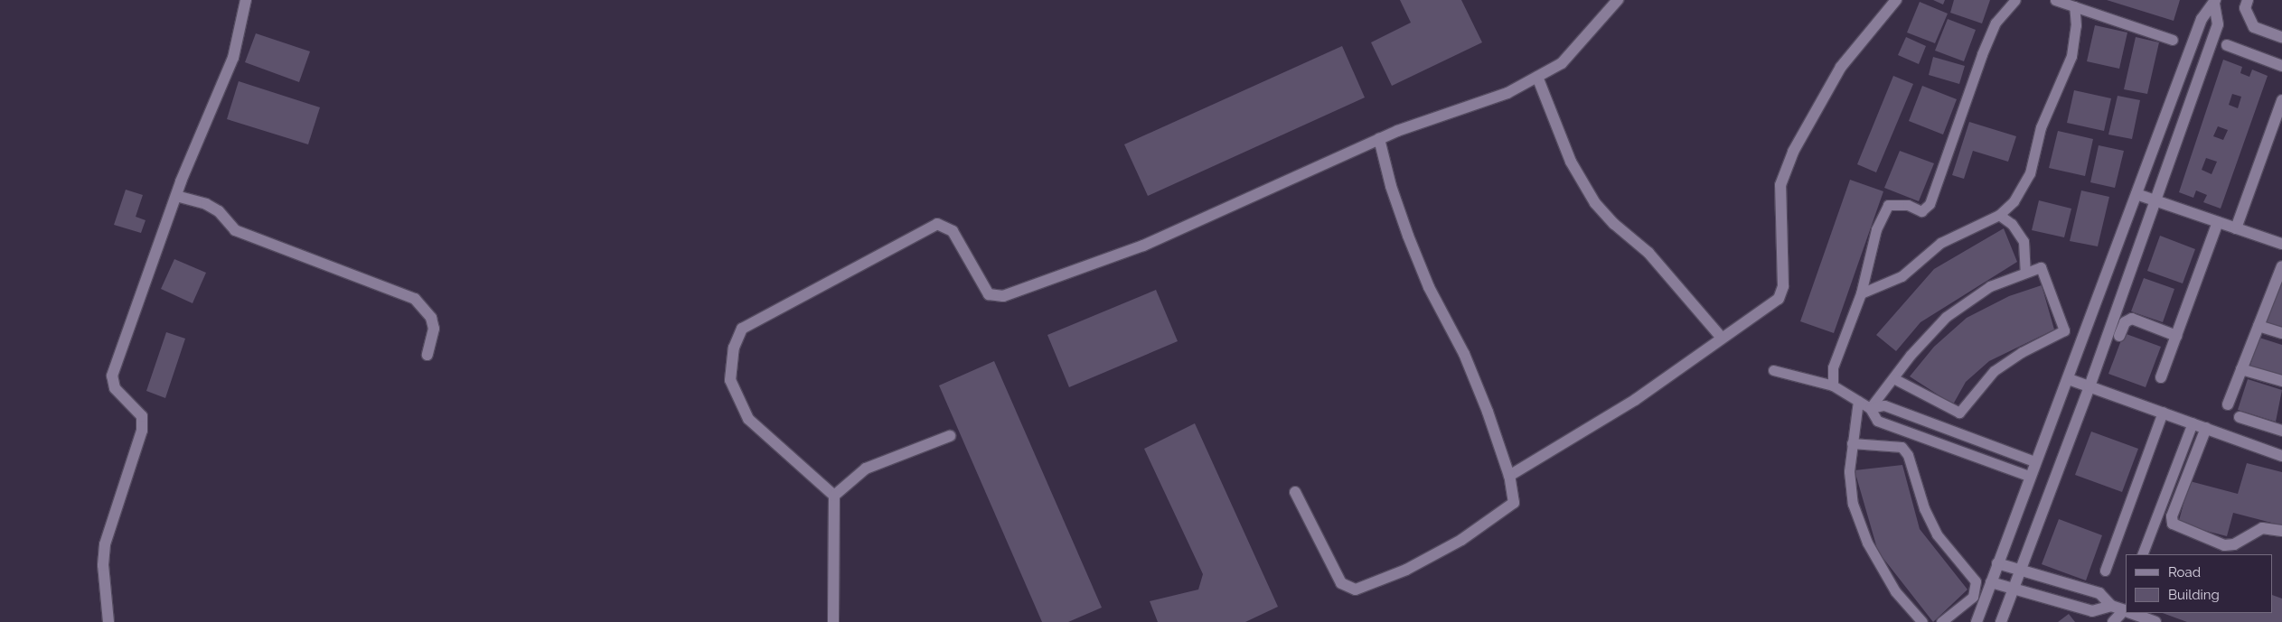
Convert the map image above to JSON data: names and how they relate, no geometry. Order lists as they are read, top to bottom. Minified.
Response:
{"legend":["Road","Building"]}
